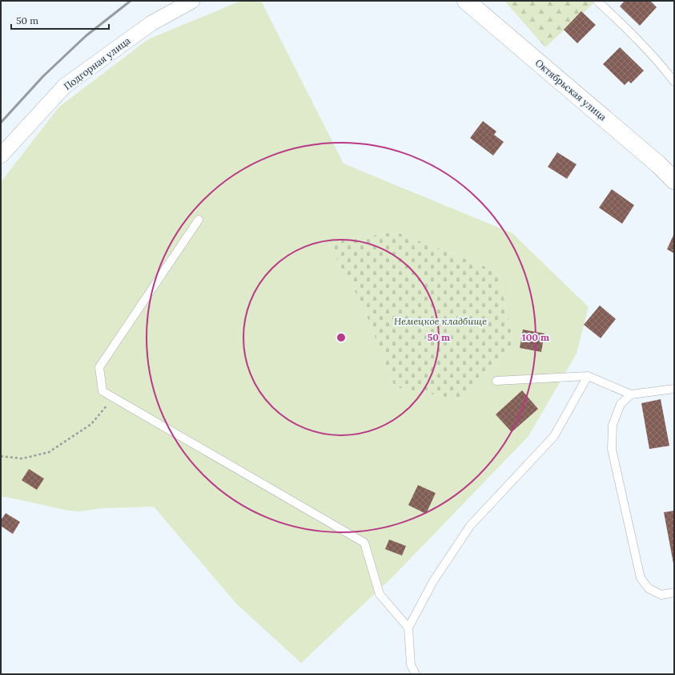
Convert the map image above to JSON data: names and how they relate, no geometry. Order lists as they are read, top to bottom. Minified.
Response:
{"streets":{"main road":["Октябрьская улица"],"street":["Подгорная улица"]},"parks":["Немецкое кладбище"],"scale_bar":"50 m","rings":["50 m","100 m"]}
